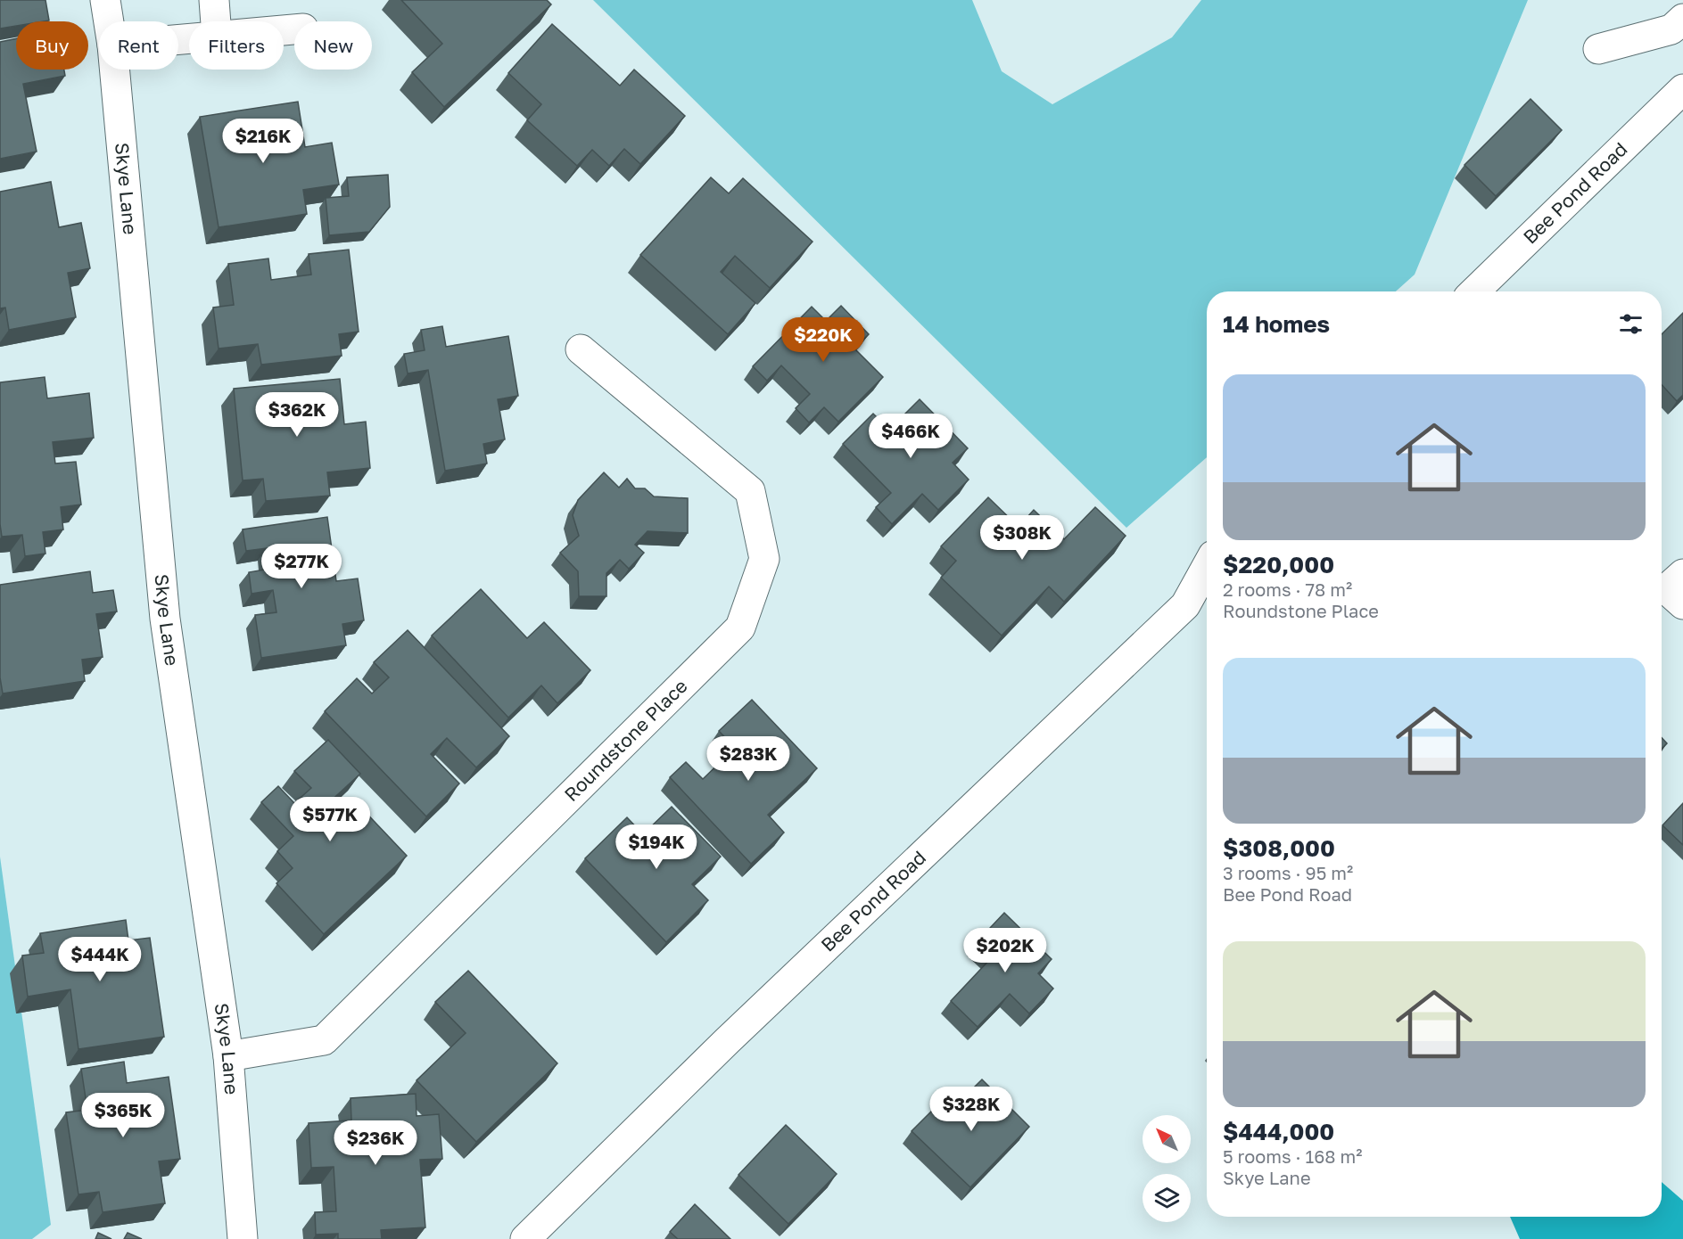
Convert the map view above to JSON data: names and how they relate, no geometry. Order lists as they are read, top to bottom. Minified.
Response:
{"streets":{"street":["Skye Lane","Bee Pond Road","Roundstone Place"]},"crossings":[["Skye Lane","Roundstone Place"]],"north":"top left","page":{"chip":["Buy","Rent","Filters","New"],"price":["$216K","$220K","$362K","$466K","$308K","$277K","$283K","$577K","$194K","$202K","$444K","$328K","$365K","$236K"],"heading":"14 homes","list":[{"name":"$220,000","note":"2 rooms · 78 m² · Roundstone Place"},{"name":"$308,000","note":"3 rooms · 95 m² · Bee Pond Road"},{"name":"$444,000","note":"5 rooms · 168 m² · Skye Lane"}]}}
